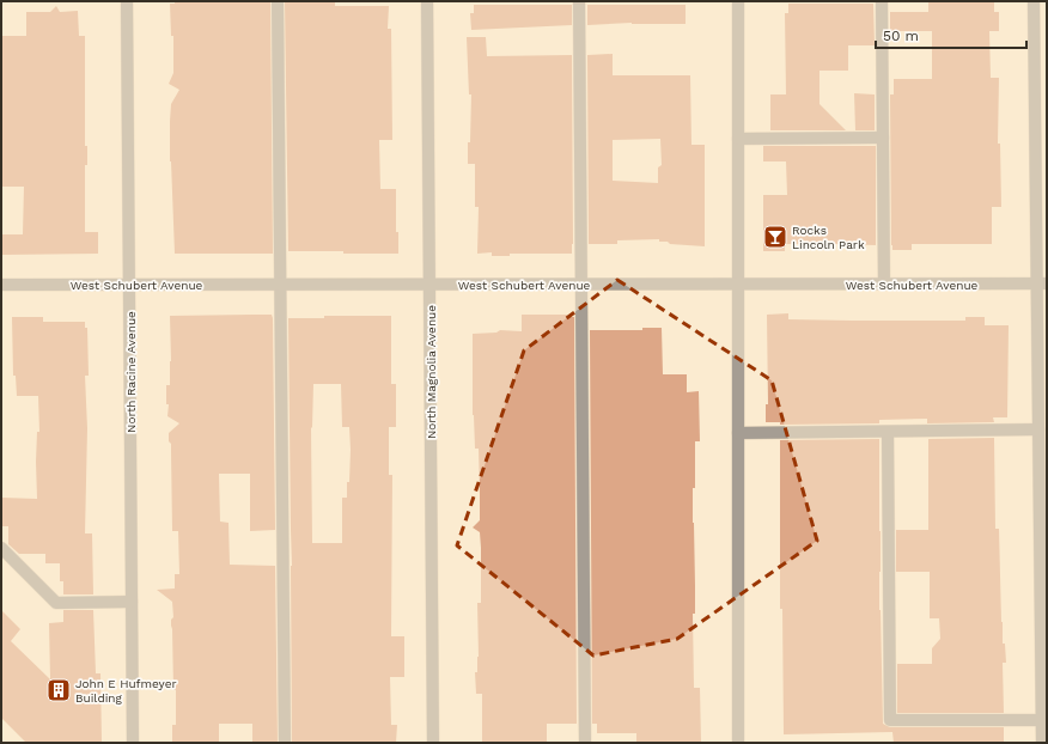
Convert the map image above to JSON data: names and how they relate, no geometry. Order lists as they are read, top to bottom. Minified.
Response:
{"streets":{"street":["West Schubert Avenue","North Racine Avenue","North Magnolia Avenue"]},"crossings":[["West Schubert Avenue","North Racine Avenue"],["West Schubert Avenue","North Magnolia Avenue"]],"places":{"bar":["Rocks Lincoln Park"],"building":["John E Hufmeyer Building"]},"scale_bar":"50 m"}
